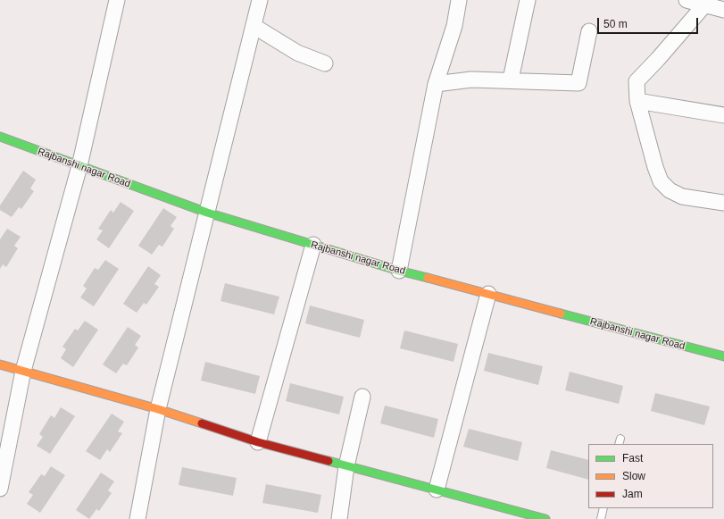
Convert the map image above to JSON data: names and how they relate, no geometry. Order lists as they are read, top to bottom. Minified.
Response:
{"streets":{"street":["Rajbanshi nagar Road"]},"legend":["Fast","Slow","Jam"],"scale_bar":"50 m"}
